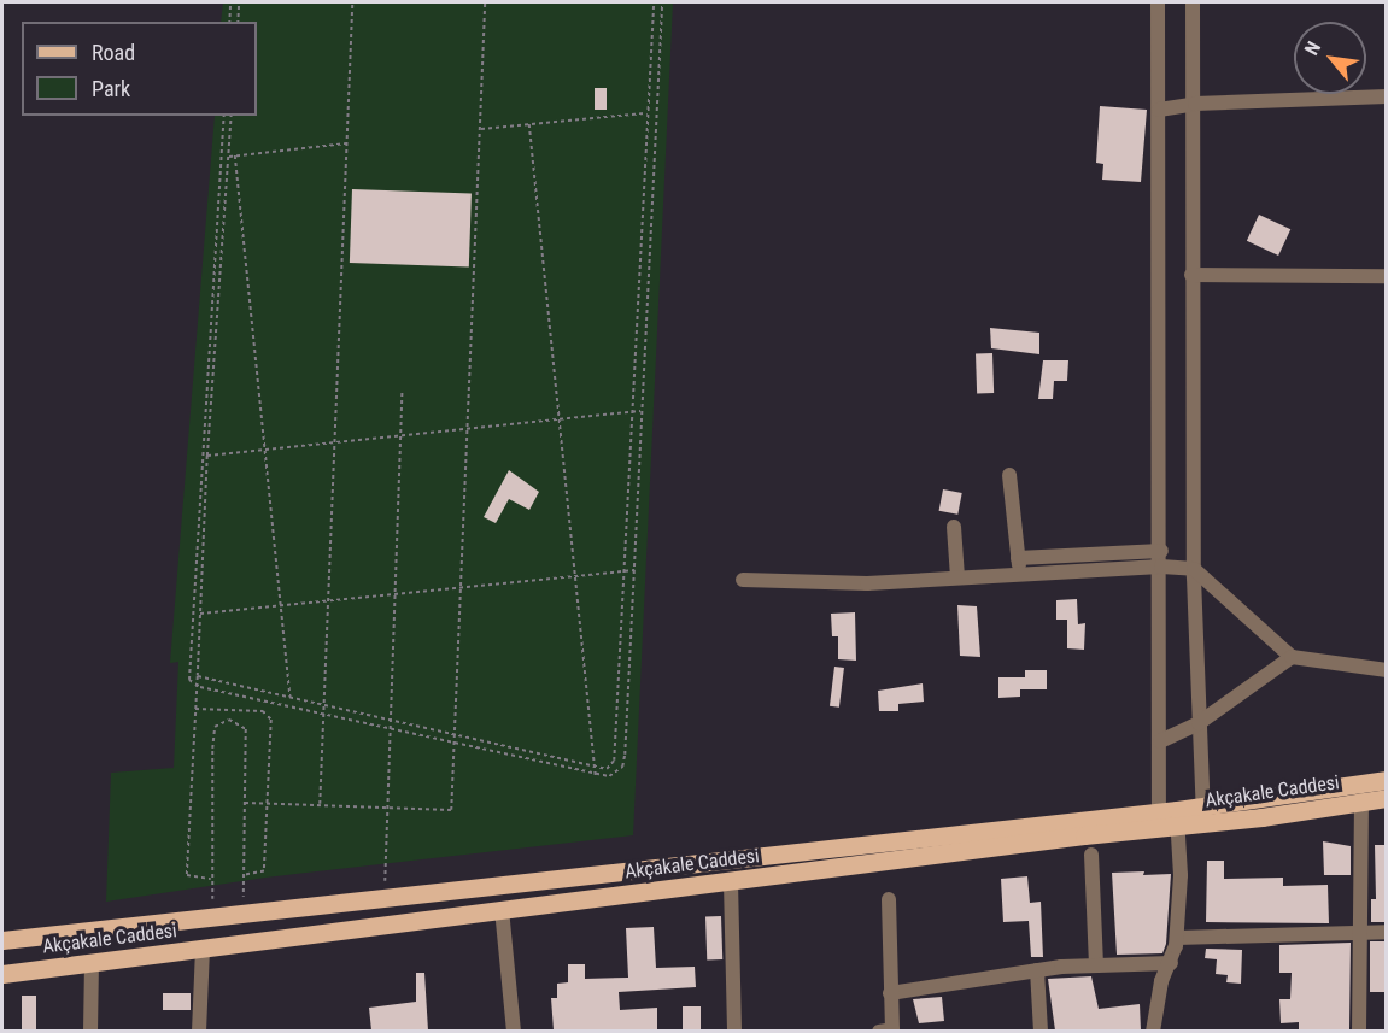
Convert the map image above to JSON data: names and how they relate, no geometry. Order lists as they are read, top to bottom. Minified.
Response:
{"streets":{"main road":["Akçakale Caddesi"]},"legend":["Road","Park"],"north":"top left"}
